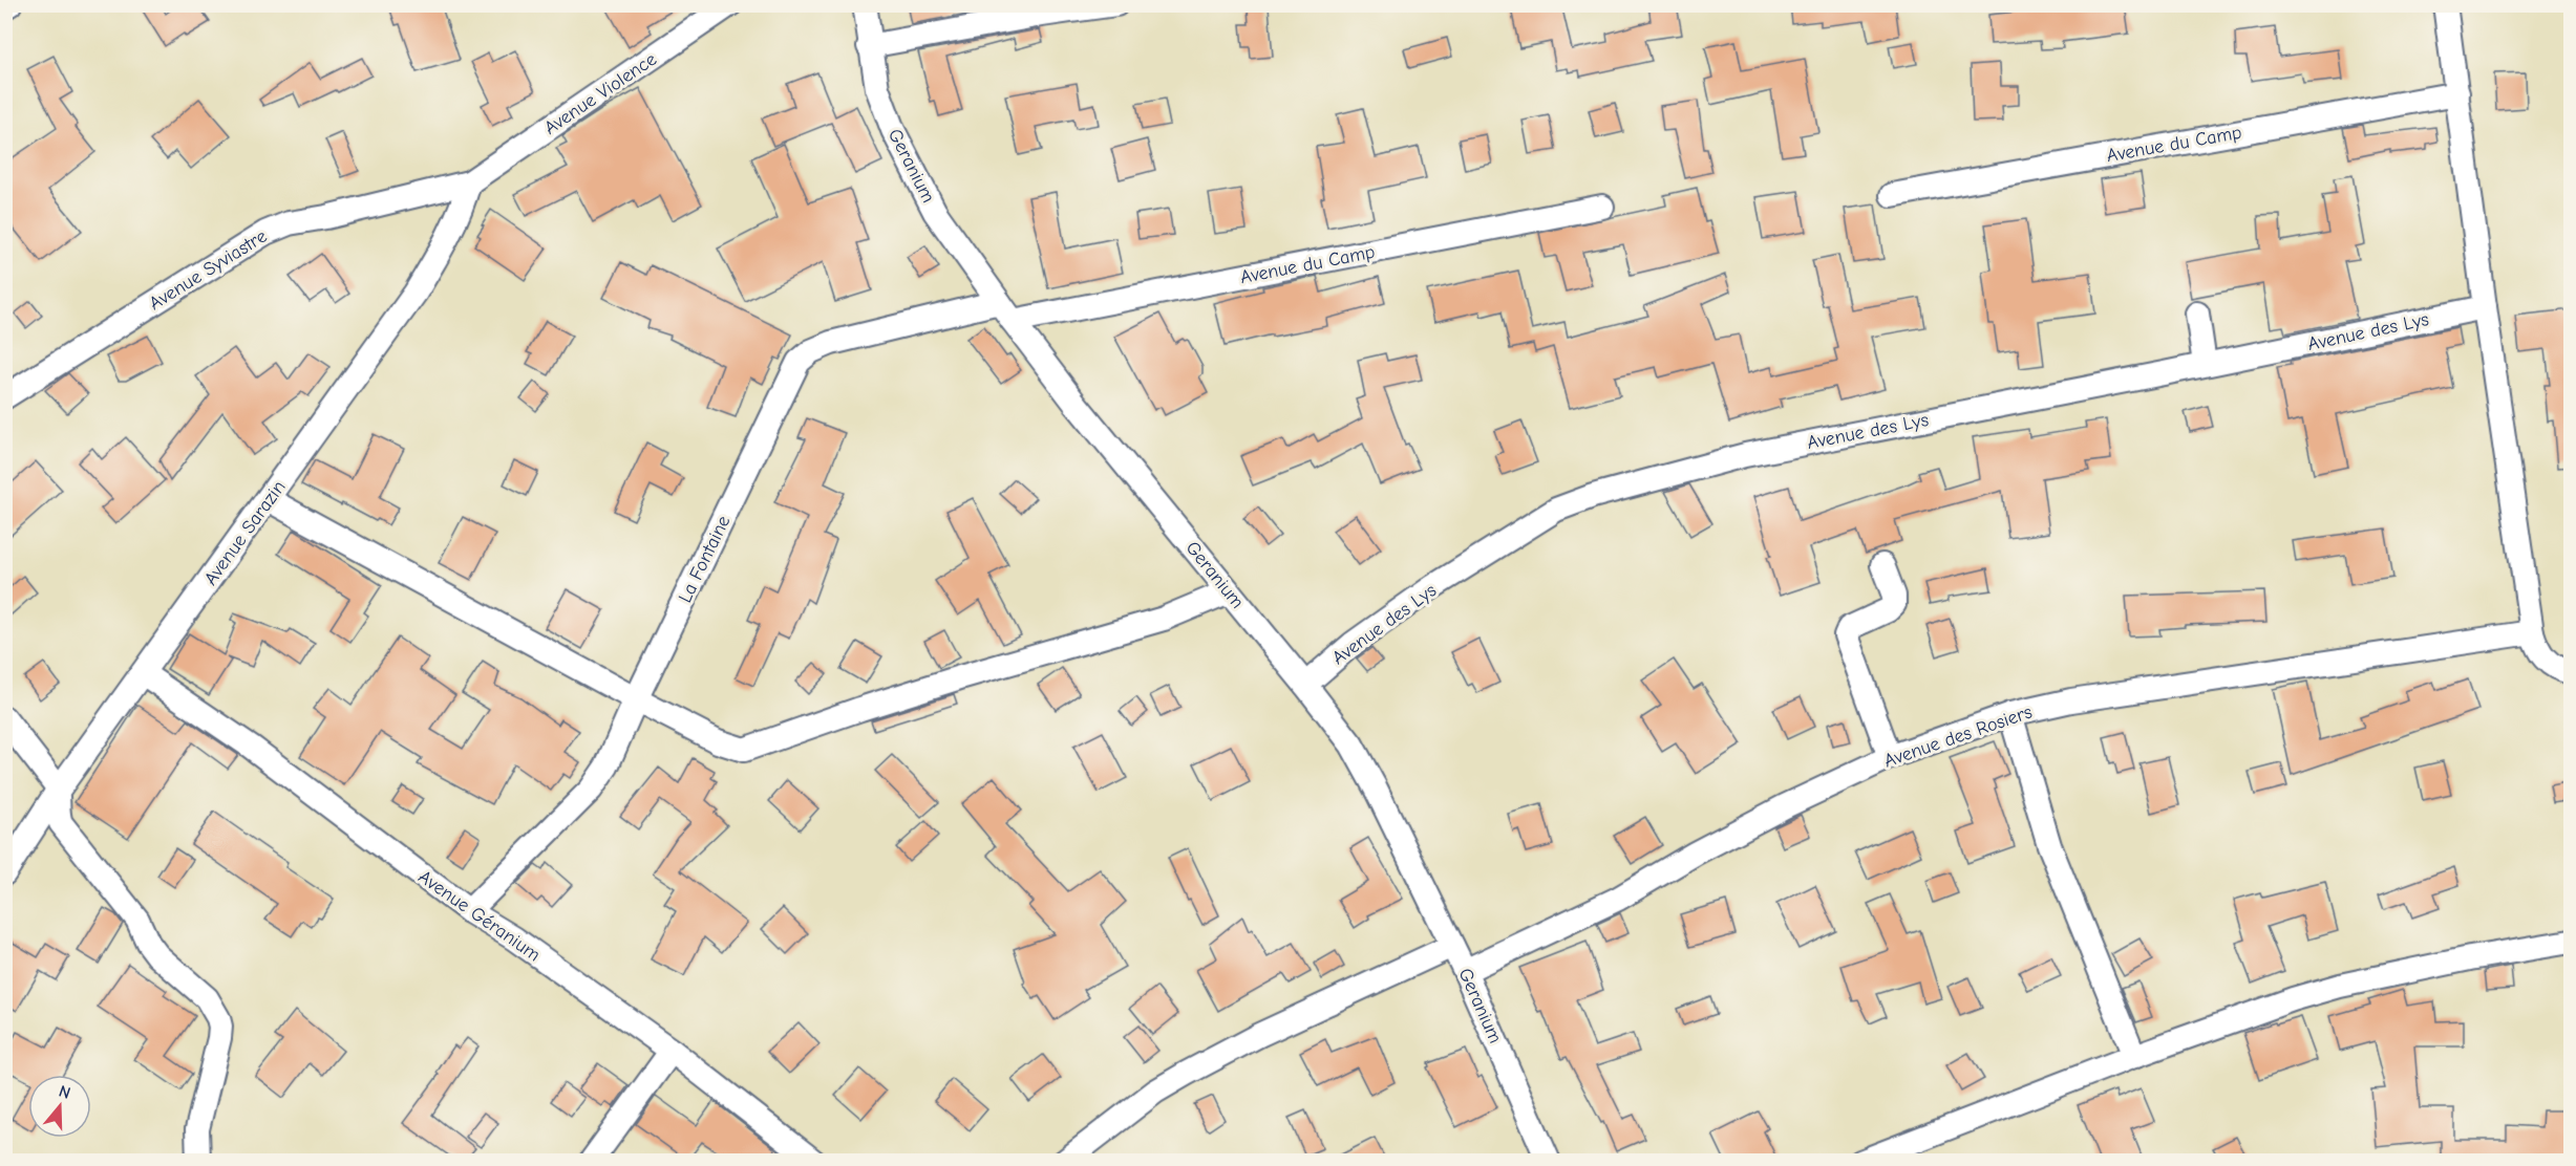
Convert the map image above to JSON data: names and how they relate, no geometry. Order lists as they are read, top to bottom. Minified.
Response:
{"streets":{"street":["Avenue Violence","Avenue du Camp","Geranium","Avenue Syviastre","Avenue des Lys","Avenue Sarazin","La Fontaine","Avenue des Rosiers","Avenue Géranium"]},"crossings":[["Avenue Violence","Avenue Syviastre"],["Avenue Violence","Avenue Sarazin"],["Avenue du Camp","Geranium"],["Avenue du Camp","La Fontaine"],["Geranium","Avenue des Lys"],["Geranium","La Fontaine"],["Geranium","Avenue des Rosiers"],["Avenue Syviastre","Avenue Sarazin"],["Avenue Sarazin","Avenue Géranium"],["La Fontaine","Avenue Géranium"]],"north":"top"}
